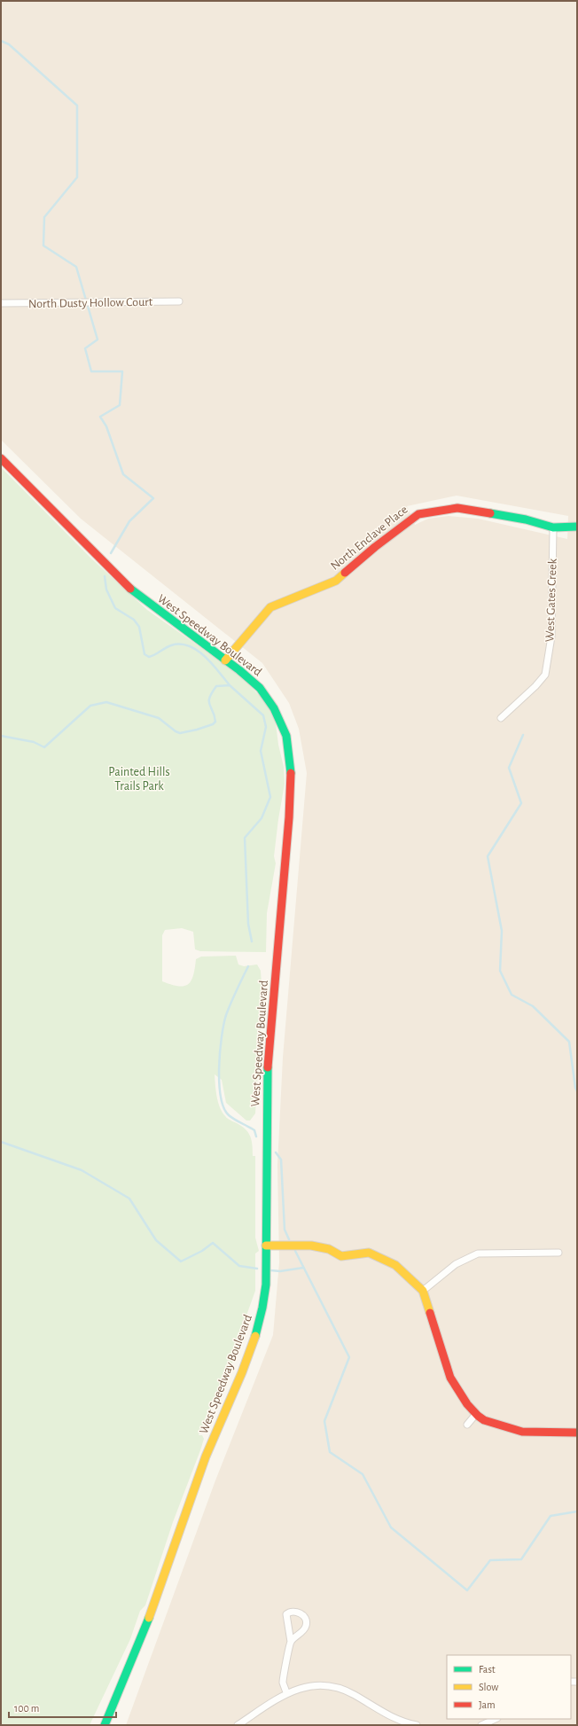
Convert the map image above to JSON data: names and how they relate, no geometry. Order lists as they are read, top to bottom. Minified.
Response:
{"streets":{"main road":["North Enclave Place","West Speedway Boulevard"],"street":["North Dusty Hollow Court","West Gates Creek"]},"crossings":[["North Enclave Place","West Gates Creek"],["North Enclave Place","West Speedway Boulevard"]],"parks":["Painted Hills Trails Park"],"legend":["Fast","Slow","Jam"],"scale_bar":"100 m"}
